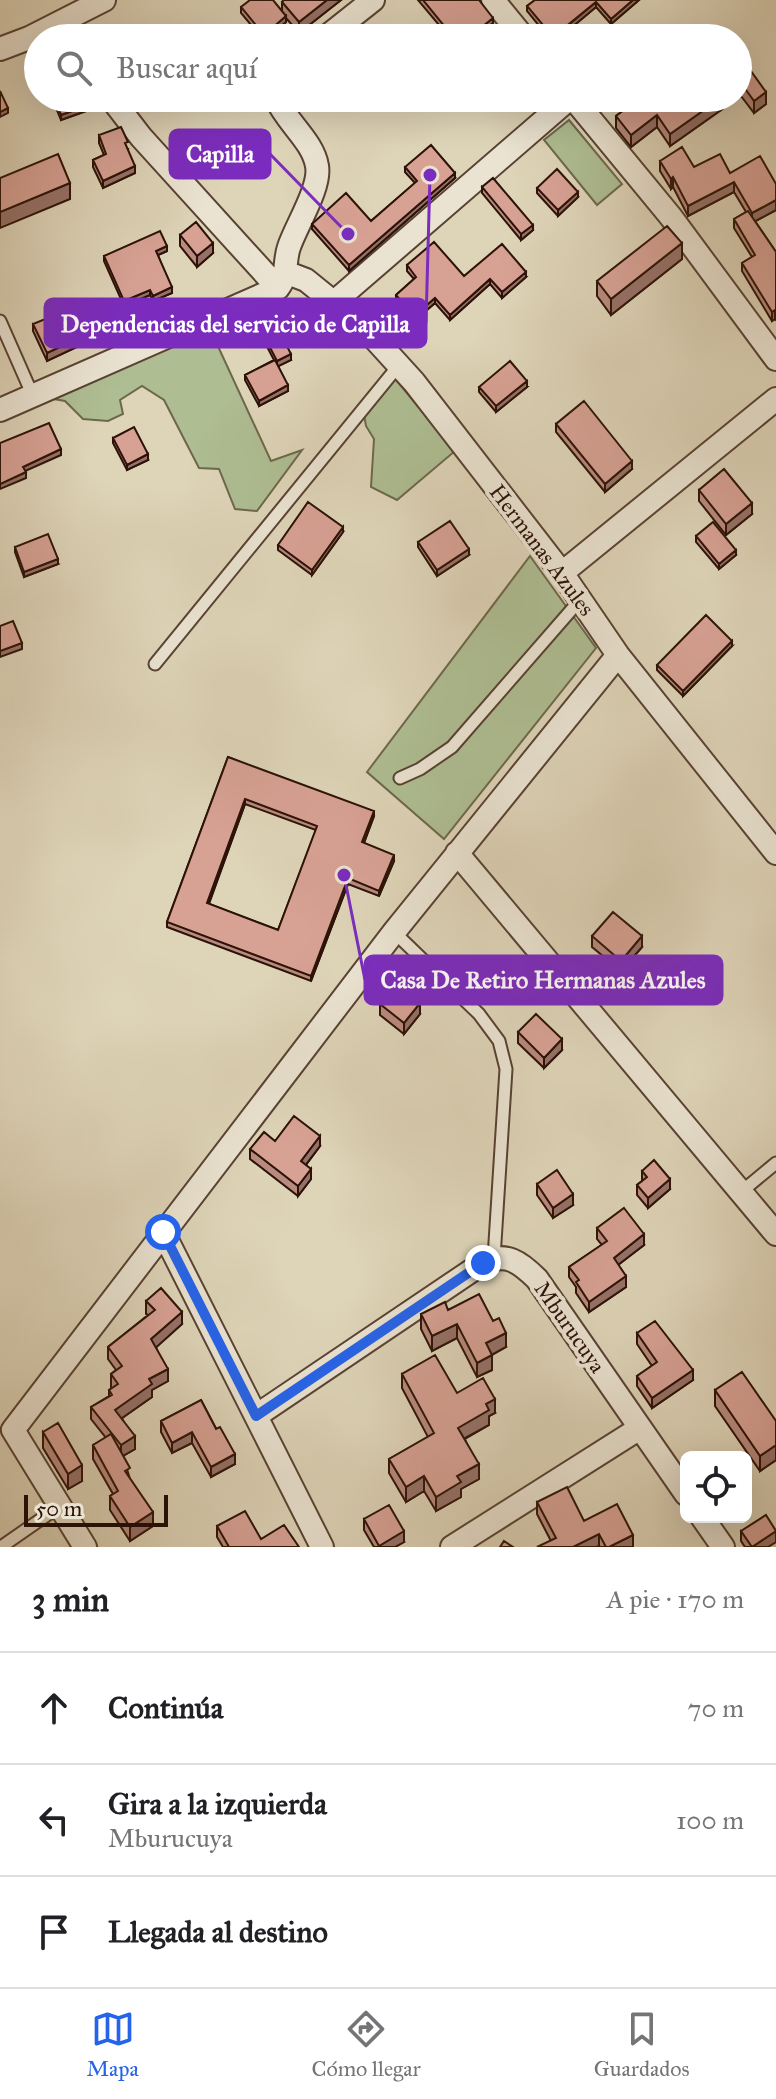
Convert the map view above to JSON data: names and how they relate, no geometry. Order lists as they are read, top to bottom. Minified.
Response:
{"streets":{"street":["Hermanas Azules","Mburucuya"]},"places":["Dependencias del servicio de Capilla","Capilla","Casa De Retiro Hermanas Azules"],"scale_bar":"50 m","page":{"search":"Buscar aquí","scale":"50 m","heading":["3 min","A pie · 170 m"],"list":[["Continúa","70 m"],["Gira a la izquierda","Mburucuya","100 m"],"Llegada al destino"],"nav":["Mapa","Cómo llegar","Guardados"]}}
